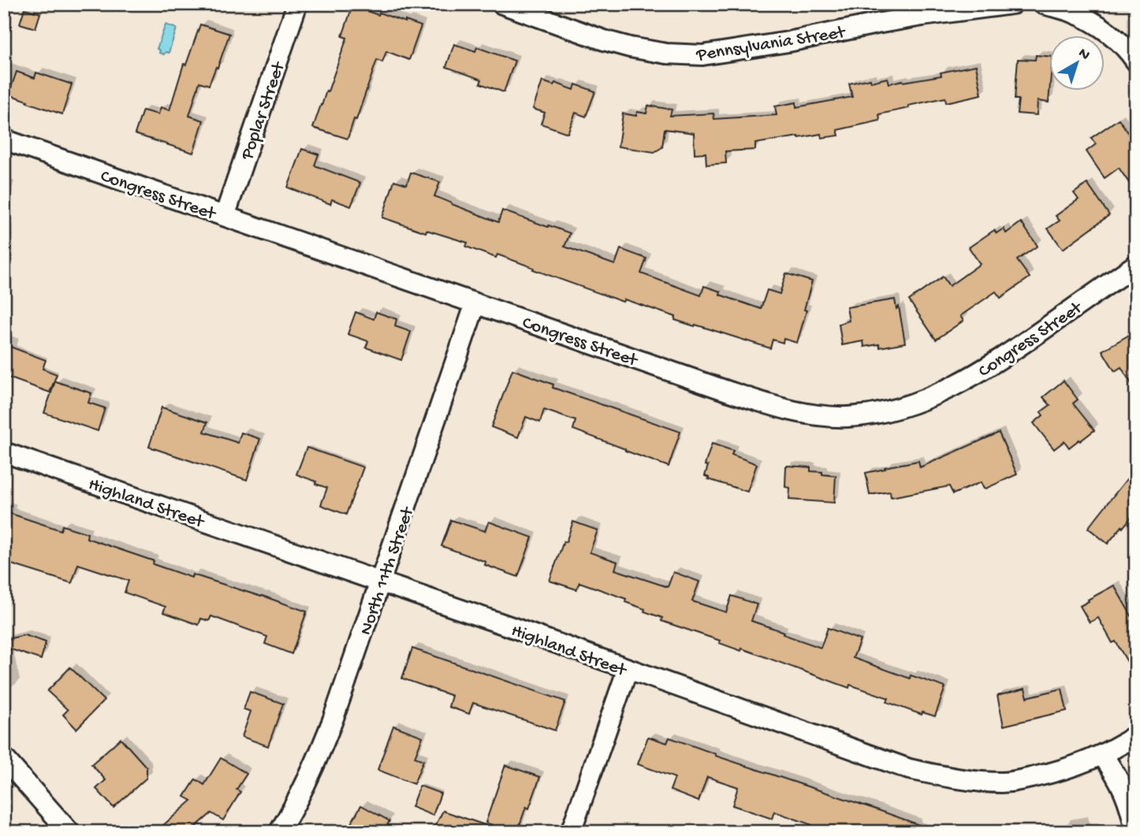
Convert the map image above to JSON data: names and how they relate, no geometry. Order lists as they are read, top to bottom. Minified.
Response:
{"streets":{"street":["Pennsylvania Street","Poplar Street","Congress Street","Highland Street","North 11th Street"]},"crossings":[["Poplar Street","Congress Street"],["Congress Street","North 11th Street"],["Highland Street","North 11th Street"]],"north":"top right"}
